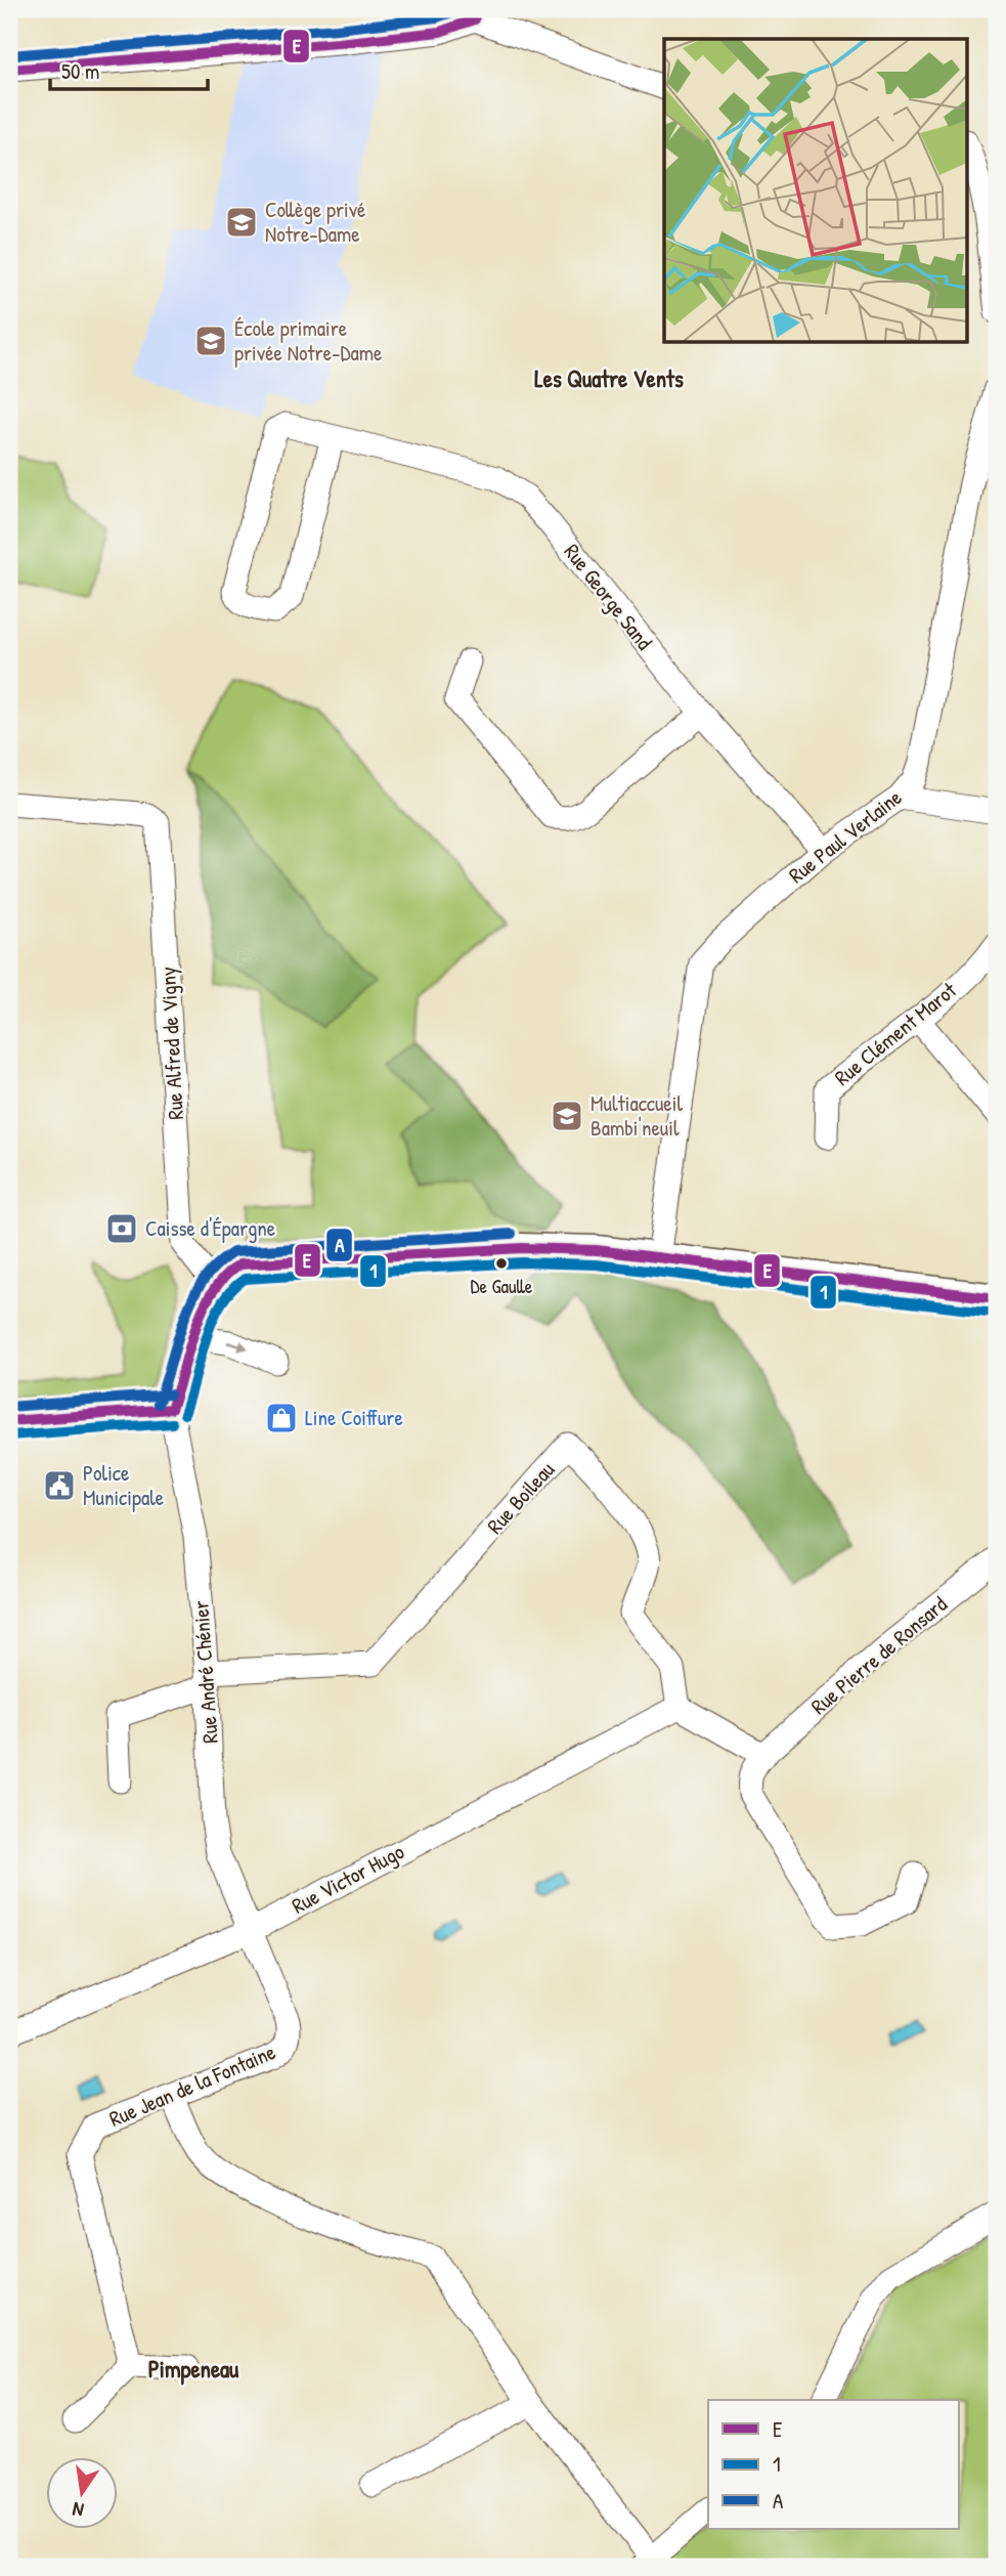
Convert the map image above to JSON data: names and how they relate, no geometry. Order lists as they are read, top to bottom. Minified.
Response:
{"streets":{"street":["Rue George Sand","Rue Paul Verlaine","Rue Clément Marot","Rue Alfred de Vigny","Rue Boileau","Rue Pierre de Ronsard","Rue André Chénier","Rue Victor Hugo","Rue Jean de la Fontaine"]},"crossings":[["Rue George Sand","Rue Paul Verlaine"],["Rue Boileau","Rue André Chénier"],["Rue Boileau","Rue Victor Hugo"],["Rue André Chénier","Rue Victor Hugo"],["Rue André Chénier","Rue Jean de la Fontaine"],["Rue Victor Hugo","Rue Jean de la Fontaine"]],"districts":["Les Quatre Vents","Pimpeneau"],"places":{"school or university":["Collège privé Notre-Dame","École primaire privée Notre-Dame","Multiaccueil Bambi'neuil"],"bank":["Caisse d'Épargne"],"other":["De Gaulle"],"shop":["Line Coiffure"],"public building":["Police Municipale"]},"lines":["transit line A","transit line E","transit line 1"],"legend":["E","1","A"],"scale_bar":"50 m","north":"bottom"}
